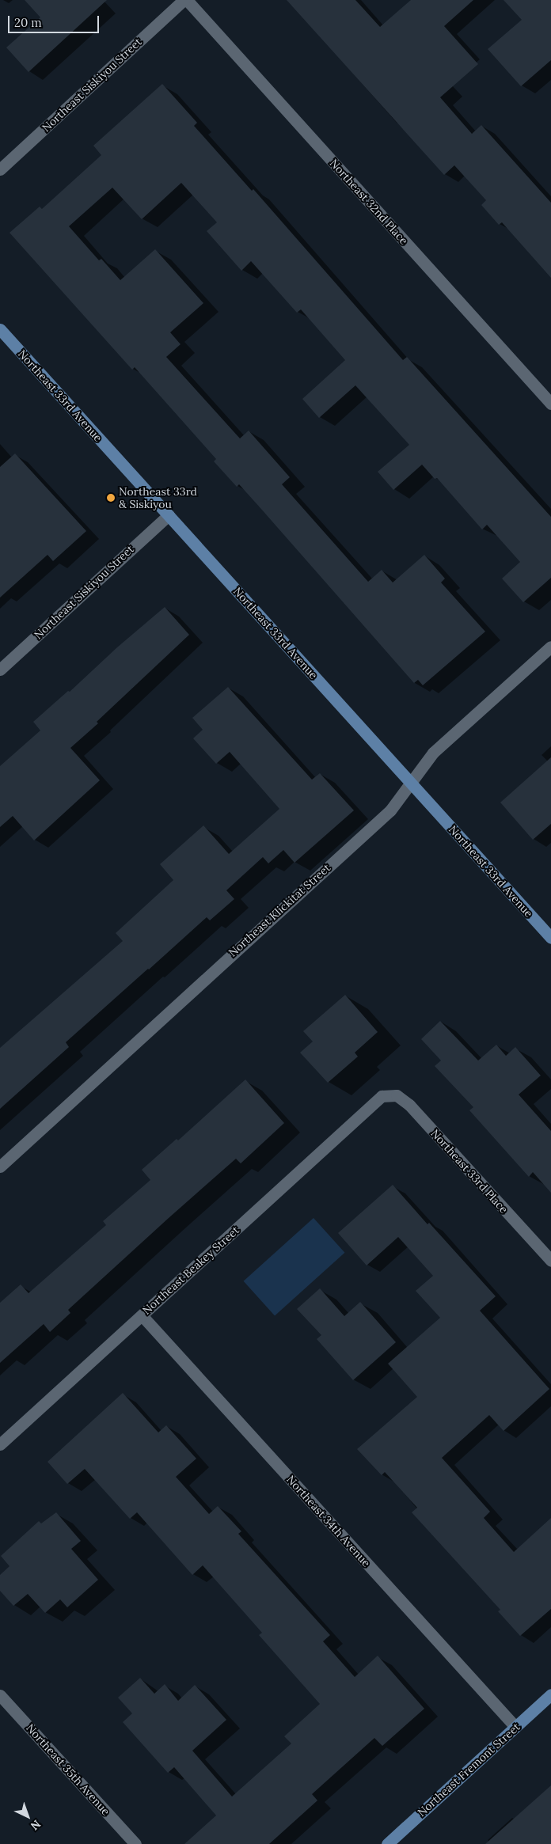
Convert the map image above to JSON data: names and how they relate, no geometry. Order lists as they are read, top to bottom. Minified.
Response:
{"streets":{"main road":["Northeast 33rd Avenue","Northeast Fremont Street"],"street":["Northeast Siskiyou Street","Northeast 32nd Place","Northeast Klickitat Street","Northeast 33rd Place","Northeast Beakey Street","Northeast 34th Avenue","Northeast 35th Avenue"]},"crossings":[["Northeast Siskiyou Street","Northeast 33rd Avenue"],["Northeast 33rd Avenue","Northeast Klickitat Street"],["Northeast 33rd Place","Northeast Beakey Street"],["Northeast Beakey Street","Northeast 34th Avenue"],["Northeast 34th Avenue","Northeast Fremont Street"]],"places":["Northeast 33rd & Siskiyou"],"scale_bar":"20 m","north":"bottom right"}
